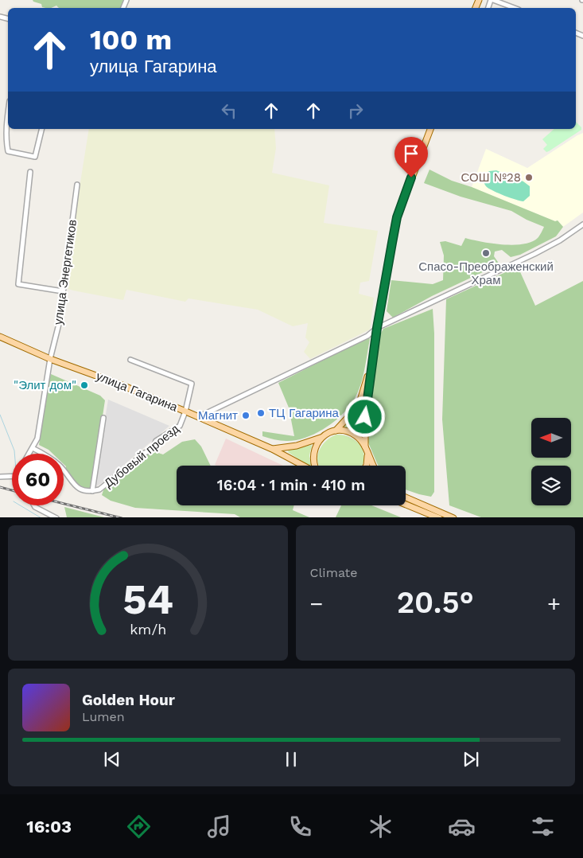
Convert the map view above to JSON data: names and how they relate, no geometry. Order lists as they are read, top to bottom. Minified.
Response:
{"streets":{"main road":["улица Гагарина"],"street":["улица Энергетиков","Дубовый проезд"]},"crossings":[["улица Энергетиков","улица Гагарина"],["улица Гагарина","Дубовый проезд"]],"places":["СОШ №28","Спасо-Преображенский Храм","\"Элит дом\"","ТЦ Гагарина","Магнит"],"north":"left","page":{"turn":["100 m","улица Гагарина"],"limit":"60","trip":"16:04 · 1 min · 410 m","tile":"Climate","heat":["−","20.5°","+"],"song":["Golden Hour","Lumen"],"tabs":"16:03","gauge":["54","km/h"]}}
